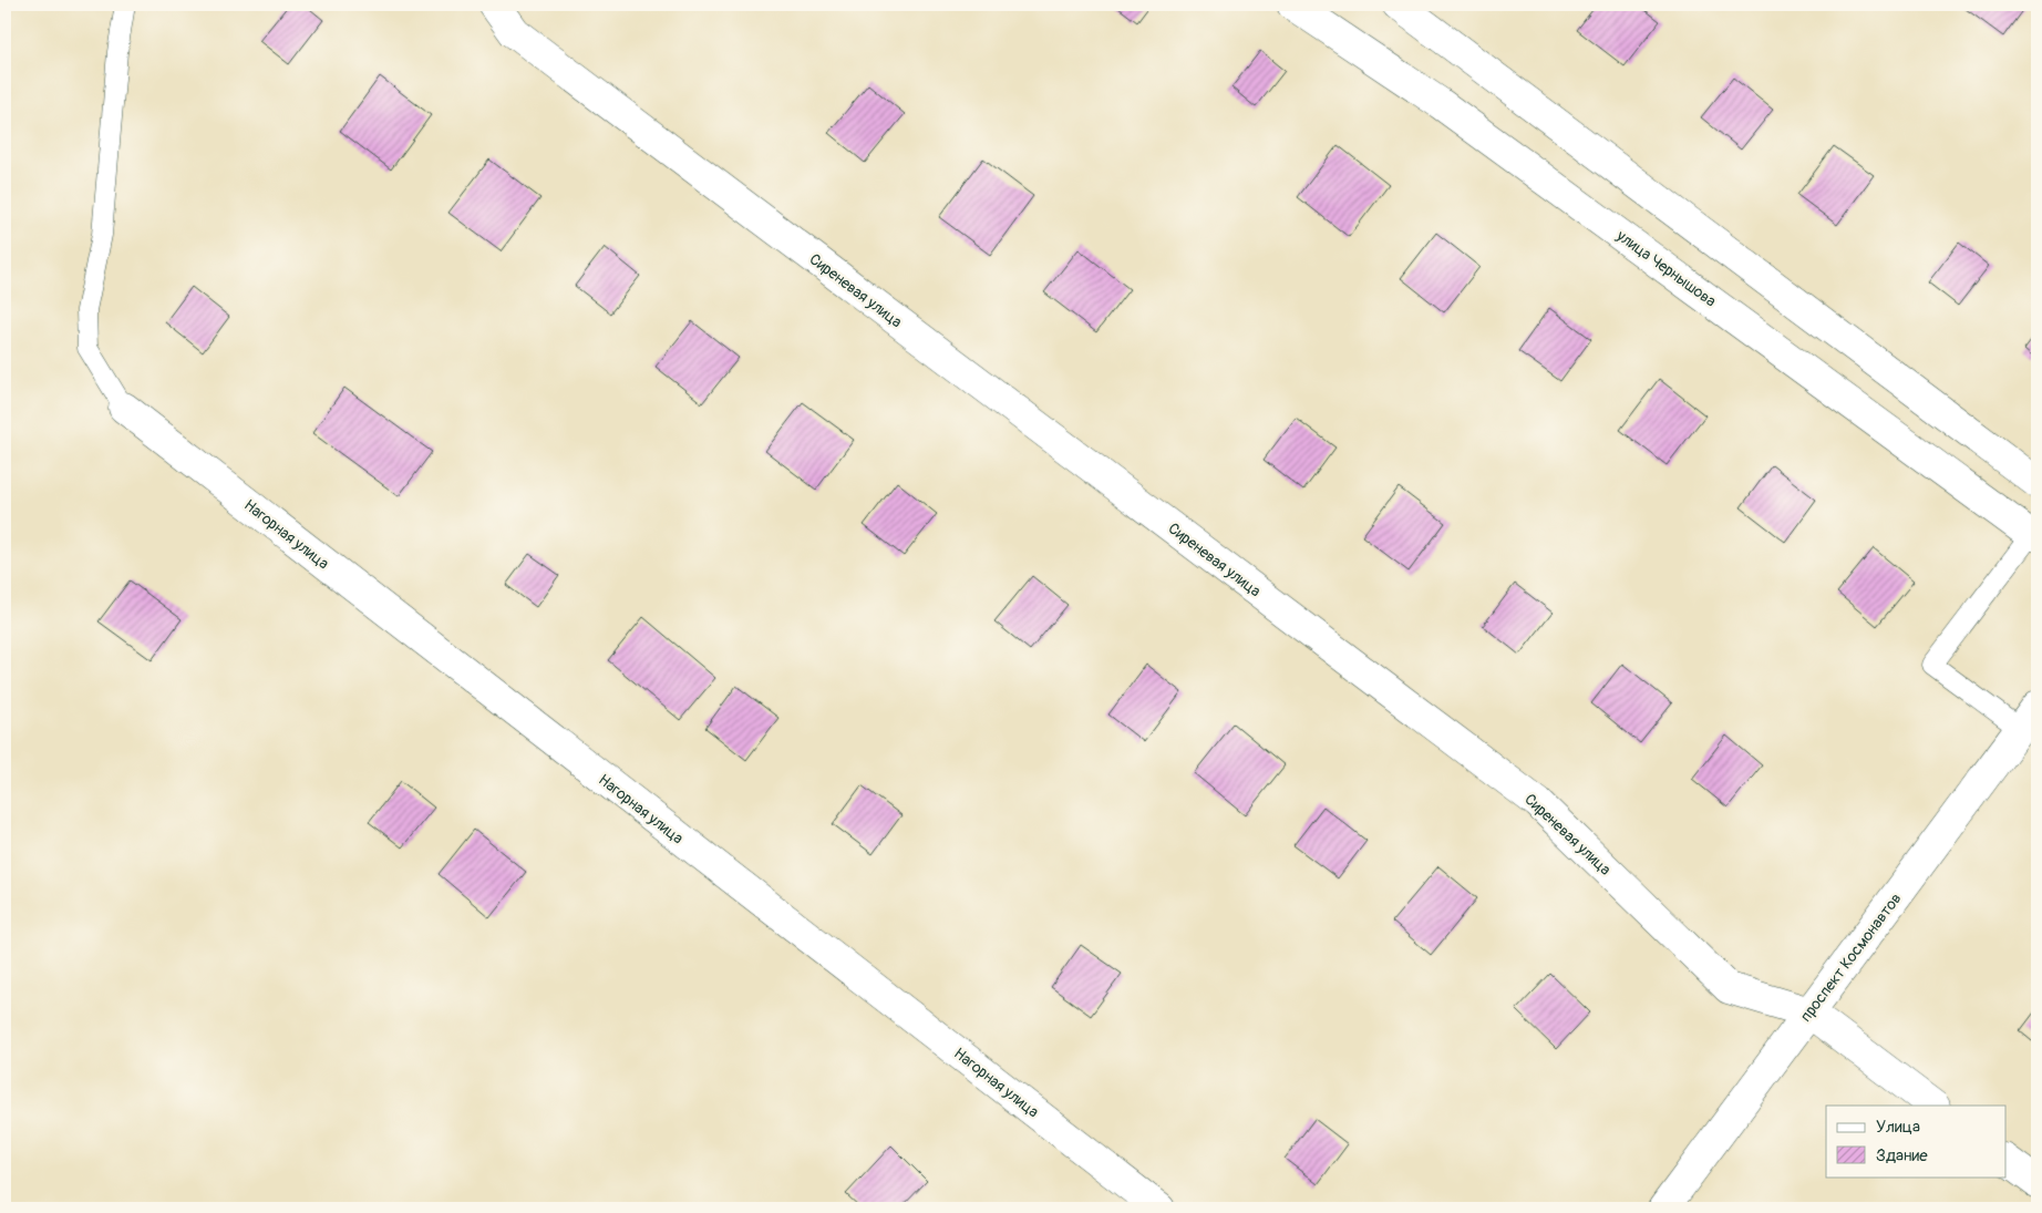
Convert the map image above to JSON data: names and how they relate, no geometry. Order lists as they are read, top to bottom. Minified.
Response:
{"streets":{"street":["улица Чернышова","Сиреневая улица","Нагорная улица","проспект Космонавтов"]},"crossings":[["Сиреневая улица","проспект Космонавтов"]],"legend":["Улица","Здание"]}
